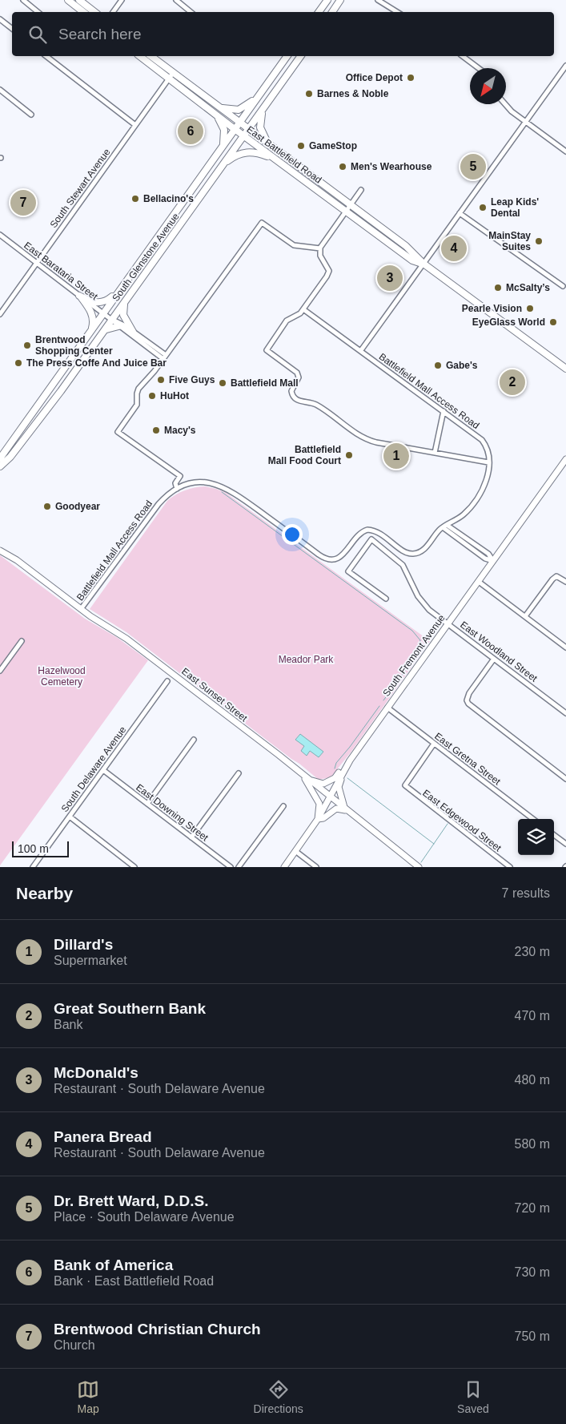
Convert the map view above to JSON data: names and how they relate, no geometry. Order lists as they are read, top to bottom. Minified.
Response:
{"streets":{"main road":["East Battlefield Road","South Glenstone Avenue","South Fremont Avenue","East Sunset Street"],"street":["South Stewart Avenue","East Barataria Street","Battlefield Mall Access Road","East Woodland Street","East Gretna Street","South Delaware Avenue","East Downing Street","East Edgewood Street"]},"crossings":[["East Battlefield Road","South Stewart Avenue"],["East Battlefield Road","South Glenstone Avenue"],["South Stewart Avenue","East Barataria Street"],["South Glenstone Avenue","East Barataria Street"],["Battlefield Mall Access Road","East Sunset Street"],["East Woodland Street","South Fremont Avenue"],["South Fremont Avenue","East Sunset Street"],["South Fremont Avenue","East Gretna Street"],["East Gretna Street","East Edgewood Street"],["South Delaware Avenue","East Downing Street"]],"parks":["Meador Park","Hazelwood Cemetery"],"places":["Office Depot","Barnes & Noble","GameStop","Men's Wearhouse","Bellacino's","Leap Kids' Dental","MainStay Suites","McSalty’s","Pearle Vision","EyeGlass World","Brentwood Shopping Center","The Press Coffe And Juice Bar","Gabe's","Five Guys","Battlefield Mall","HuHot","Macy's","Battlefield Mall Food Court","Goodyear"],"scale_bar":"100 m","north":"bottom left","page":{"search":"Search here","pins":["6","5","7","4","3","2","1"],"scale":"100 m","heading":["Nearby","7 results"],"list":[{"mark":"1","name":"Dillard's","note":"Supermarket","value":"230 m"},{"mark":"2","name":"Great Southern Bank","note":"Bank","value":"470 m"},{"mark":"3","name":"McDonald's","note":"Restaurant · South Delaware Avenue","value":"480 m"},{"mark":"4","name":"Panera Bread","note":"Restaurant · South Delaware Avenue","value":"580 m"},{"mark":"5","name":"Dr. Brett Ward, D.D.S.","note":"Place · South Delaware Avenue","value":"720 m"},{"mark":"6","name":"Bank of America","note":"Bank · East Battlefield Road","value":"730 m"},{"mark":"7","name":"Brentwood Christian Church","note":"Church","value":"750 m"}],"nav":["Map","Directions","Saved"]}}
